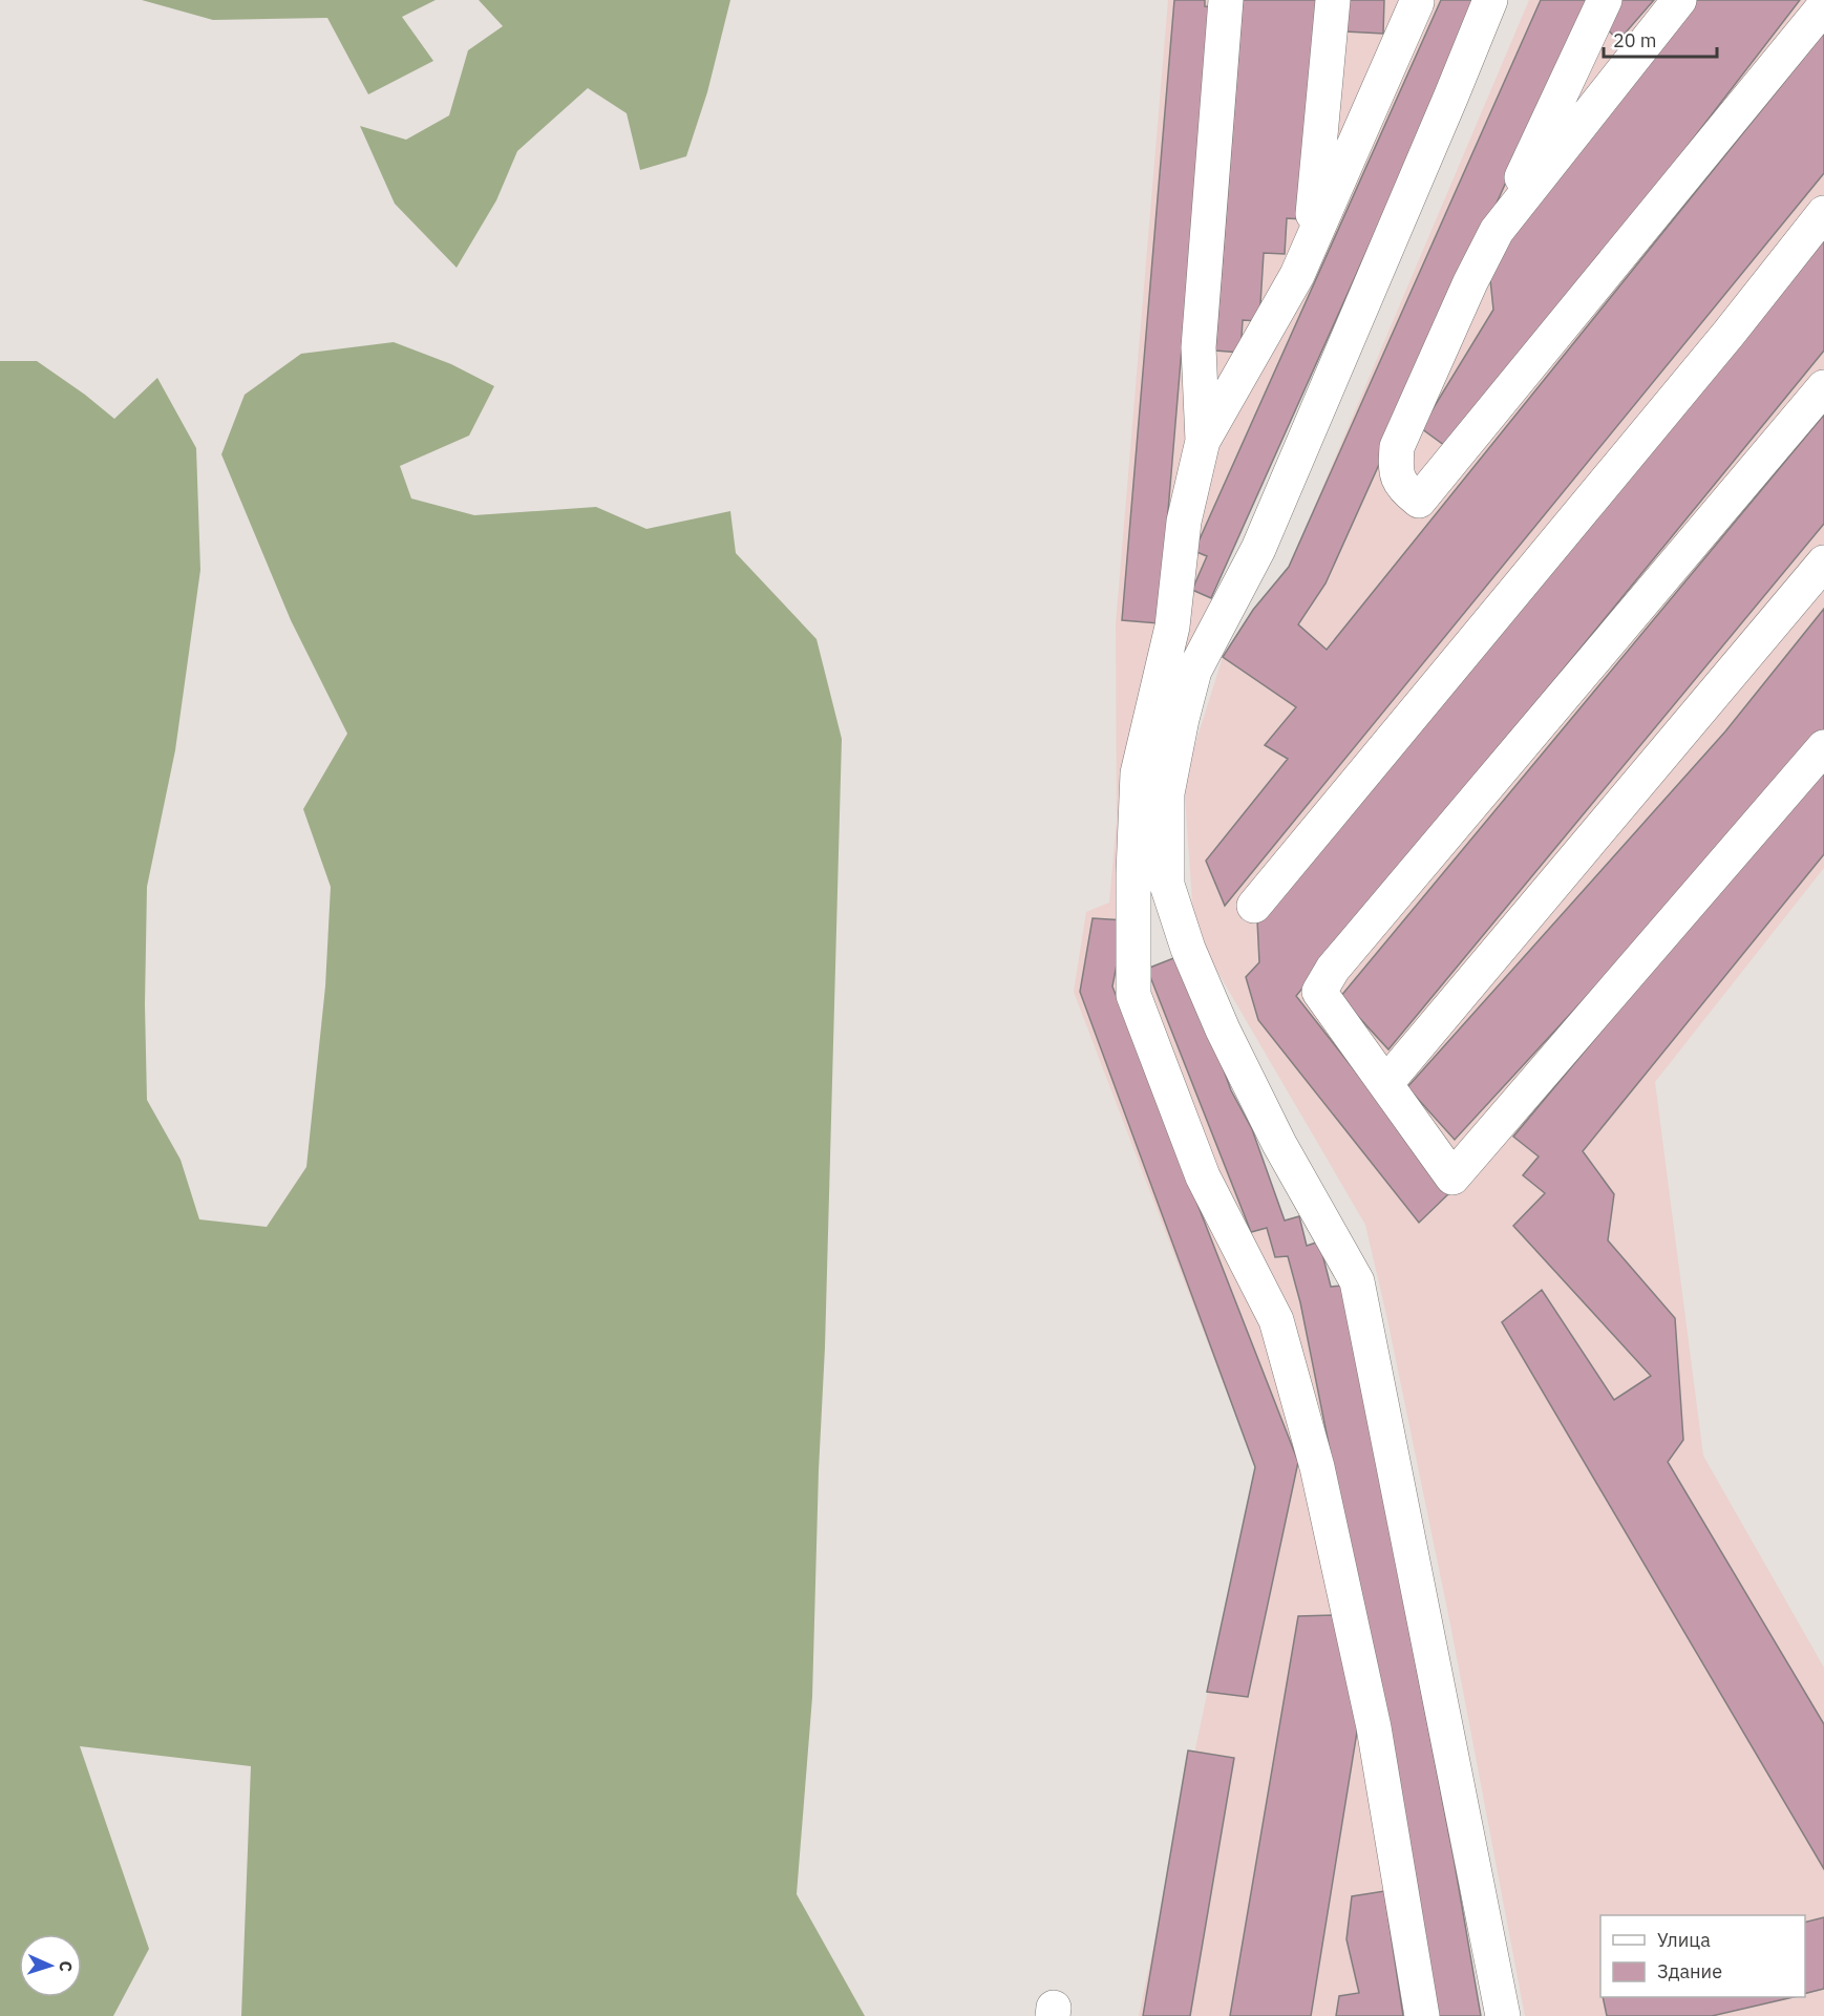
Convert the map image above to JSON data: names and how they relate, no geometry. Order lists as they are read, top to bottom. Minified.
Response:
{"legend":["Улица","Здание"],"scale_bar":"20 m","north":"right"}
